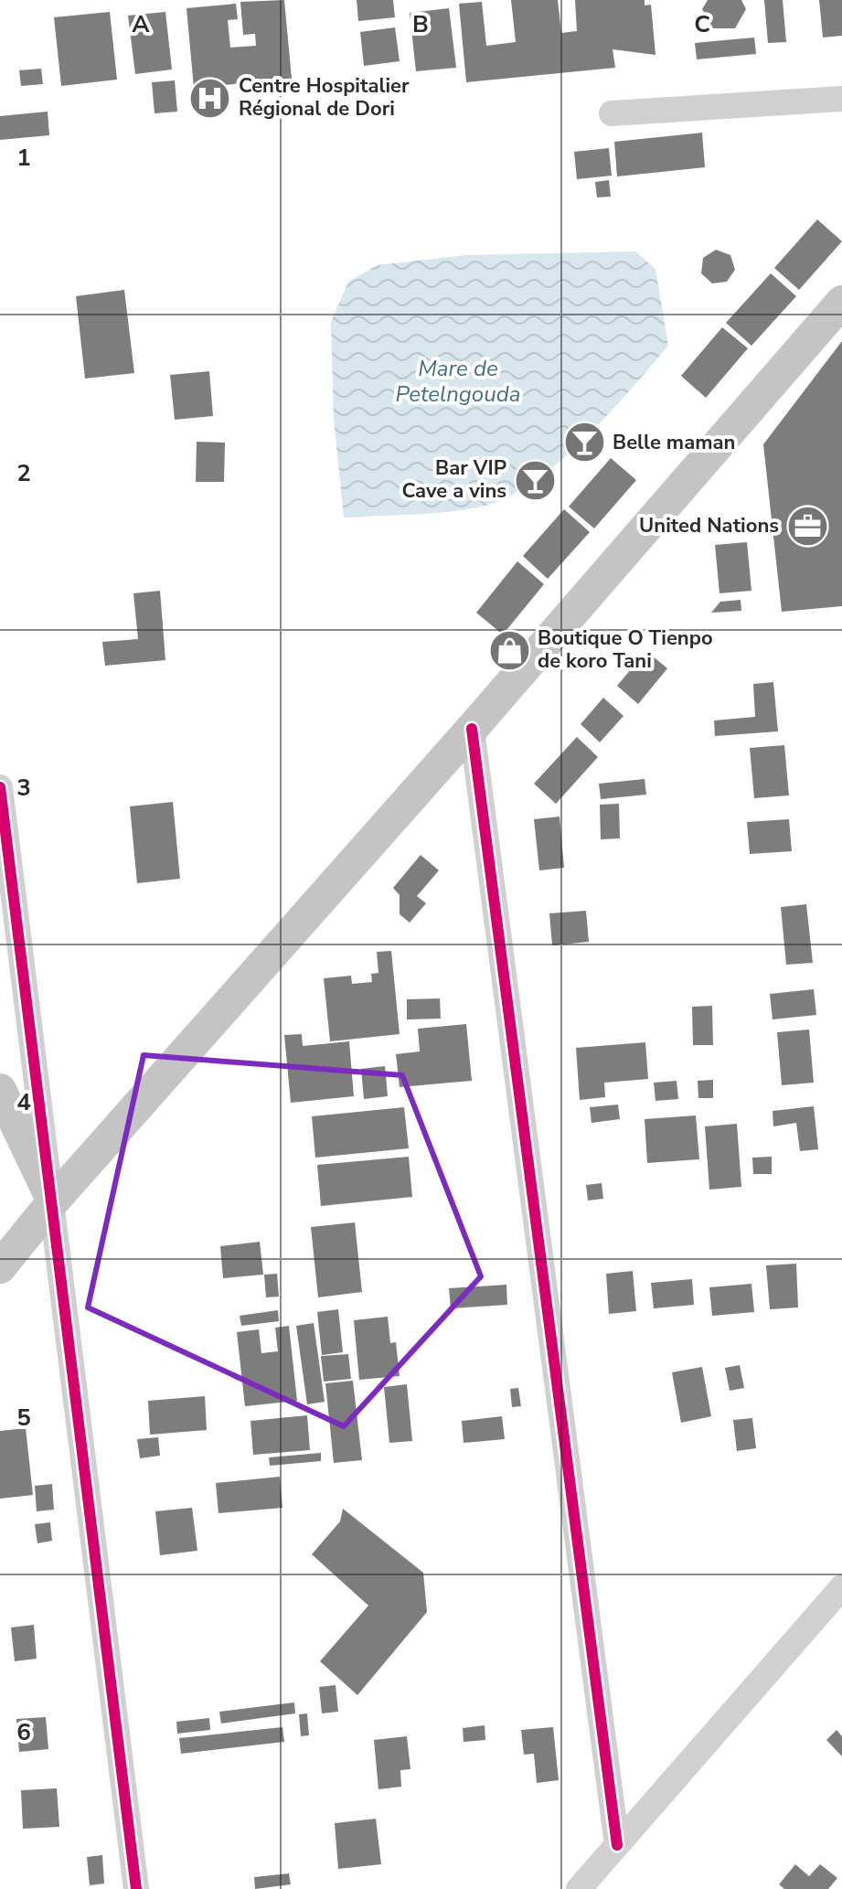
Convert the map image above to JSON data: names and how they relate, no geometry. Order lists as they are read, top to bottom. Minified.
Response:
{"water":["Mare de Petelngouda"],"places":{"hospital":["Centre Hospitalier Régional de Dori"],"bar":["Belle maman","Bar VIP Cave a vins"],"office":["United Nations"],"shop":["Boutique O Tienpo de koro Tani"]},"grid":{"columns":["A","B","C"],"rows":["1","2","3","4","5","6"]}}
